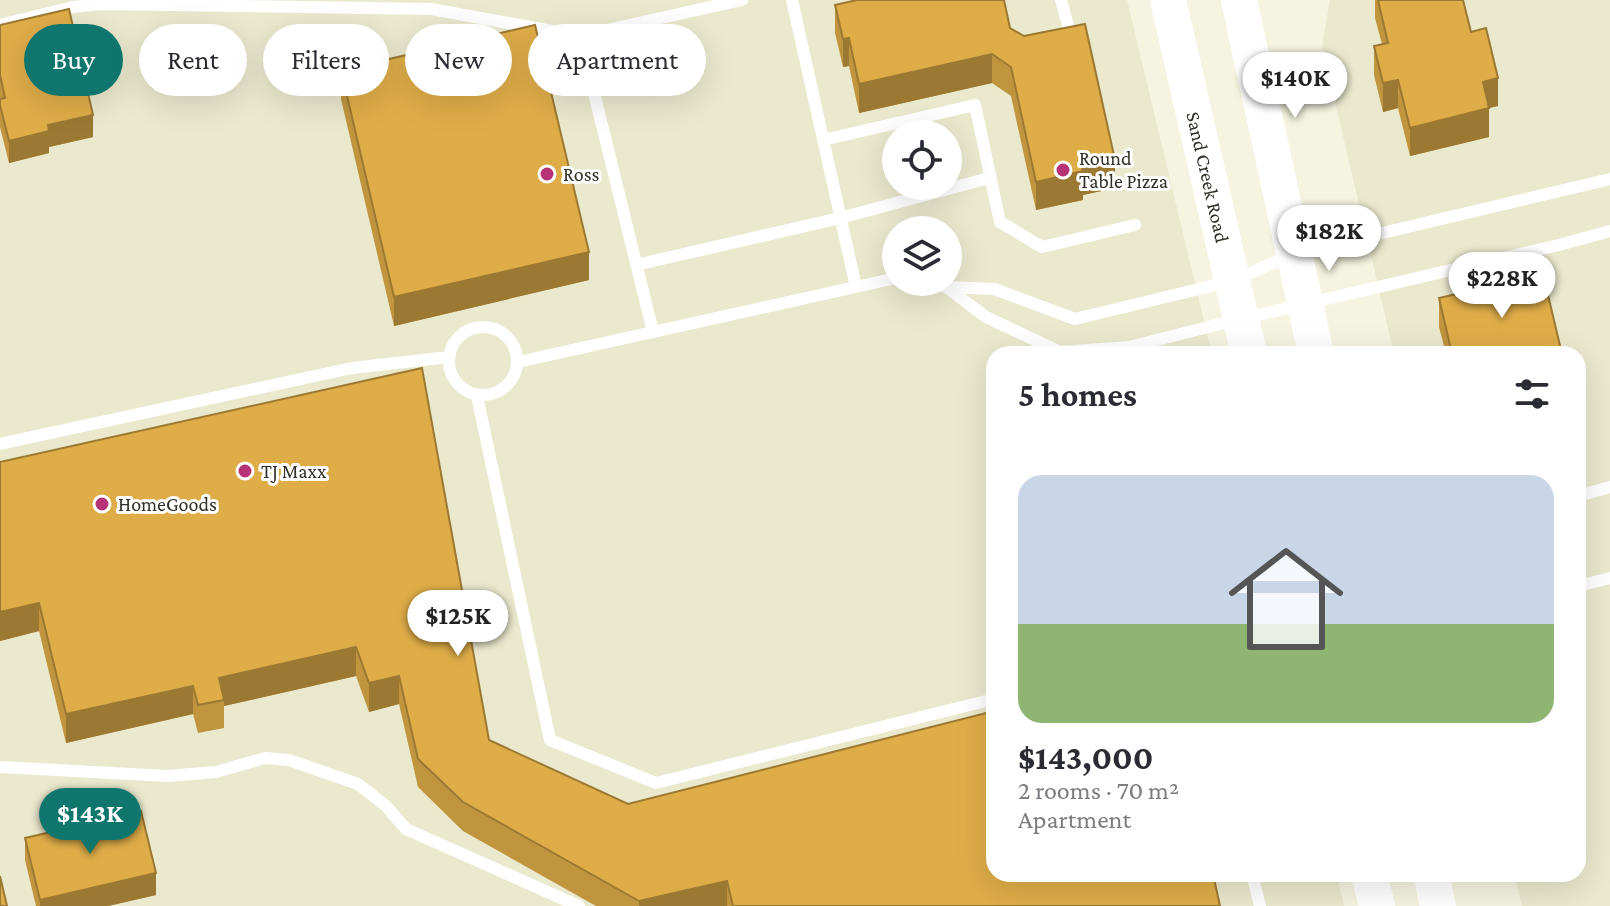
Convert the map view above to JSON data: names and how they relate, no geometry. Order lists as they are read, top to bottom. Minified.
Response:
{"streets":{"main road":["Sand Creek Road"]},"places":["Round Table Pizza","Ross","TJ Maxx","HomeGoods"],"page":{"chip":["Buy","Rent","Filters","New","Apartment"],"price":["$140K","$182K","$228K","$125K","$143K"],"heading":"5 homes","list":[{"name":"$143,000","note":"2 rooms · 70 m² · Apartment"}]}}
